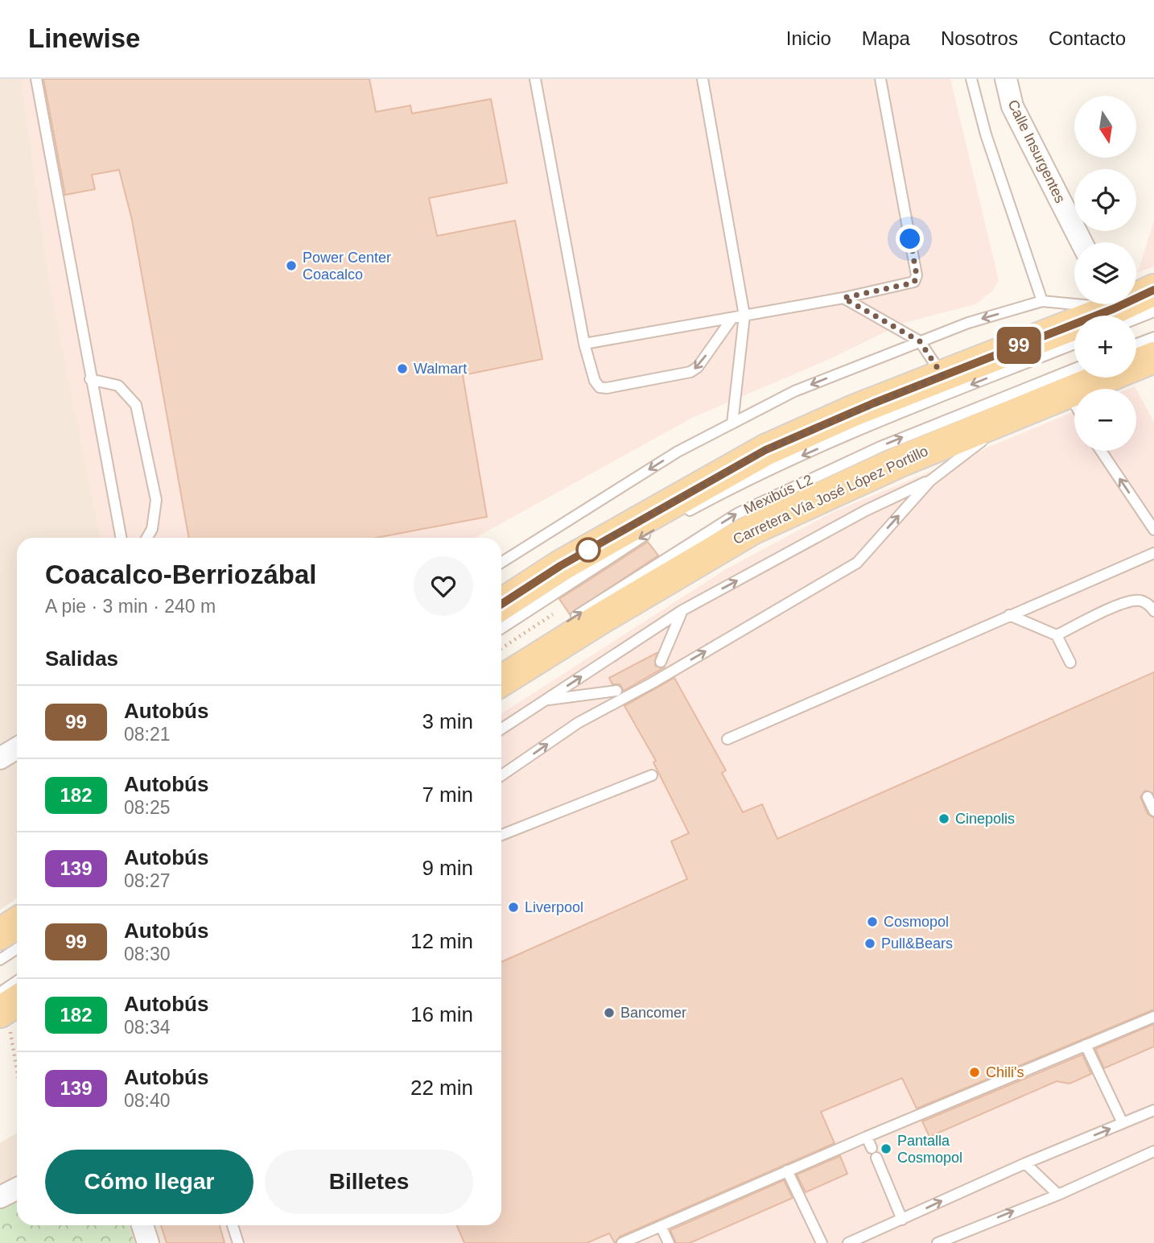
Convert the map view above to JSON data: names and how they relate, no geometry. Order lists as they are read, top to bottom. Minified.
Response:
{"streets":{"main road":["Carretera Vía José López Portillo"],"street":["Calle Insurgentes"],"lane":["Mexibús L2"]},"places":["Power Center Coacalco","Walmart","Cinepolis","Liverpool","Cosmopol","Pull&Bears","Bancomer","Chili's","Pantalla Cosmopol"],"lines":["bus line 99"],"north":"bottom","page":{"header":"Linewise","nav":["Inicio","Mapa","Nosotros","Contacto"],"on_map":"99","map_buttons":["+","−"],"heading":[["Coacalco-Berriozábal","A pie · 3 min · 240 m"],"Salidas"],"list":[{"mark":"99","name":"Autobús","note":"08:21","value":"3 min"},{"mark":"182","name":"Autobús","note":"08:25","value":"7 min"},{"mark":"139","name":"Autobús","note":"08:27","value":"9 min"},{"mark":"99","name":"Autobús","note":"08:30","value":"12 min"},{"mark":"182","name":"Autobús","note":"08:34","value":"16 min"},{"mark":"139","name":"Autobús","note":"08:40","value":"22 min"}],"buttons":["Cómo llegar","Billetes"]}}
